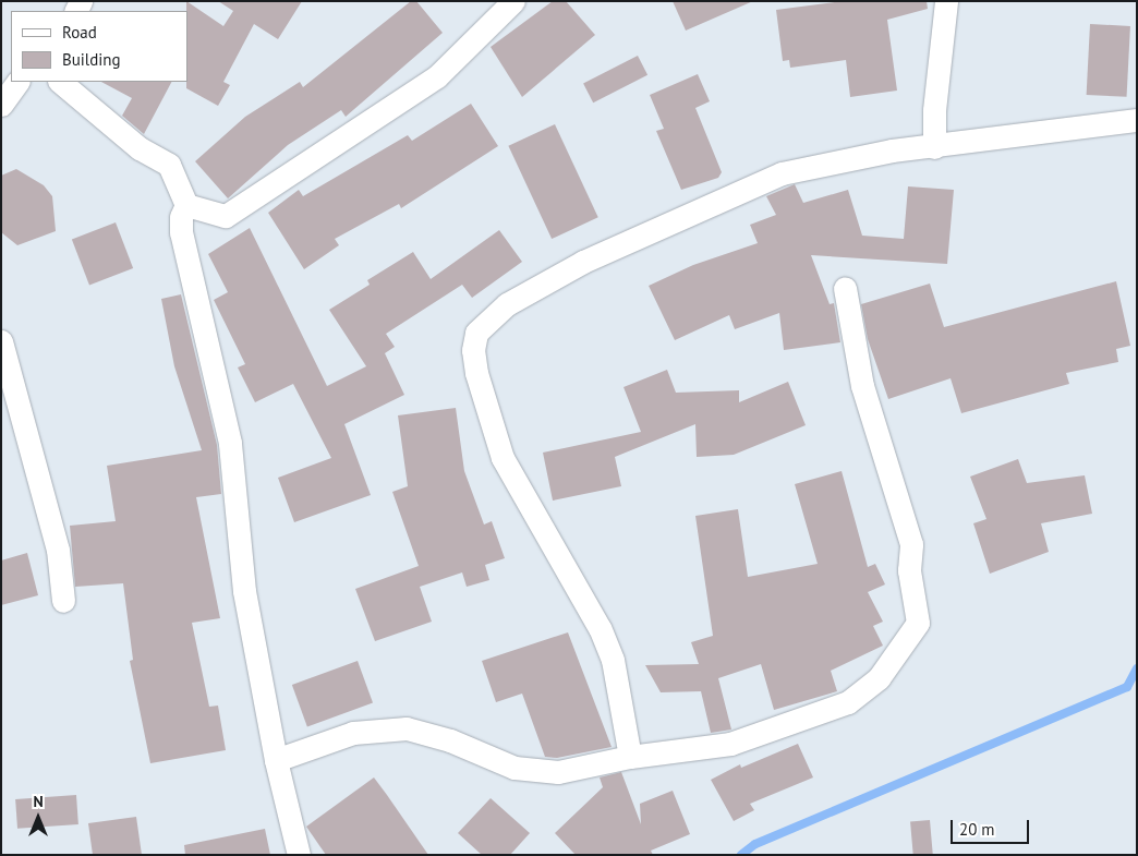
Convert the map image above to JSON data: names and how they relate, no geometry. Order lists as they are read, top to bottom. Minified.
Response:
{"legend":["Road","Building"],"scale_bar":"20 m","north":"top"}
